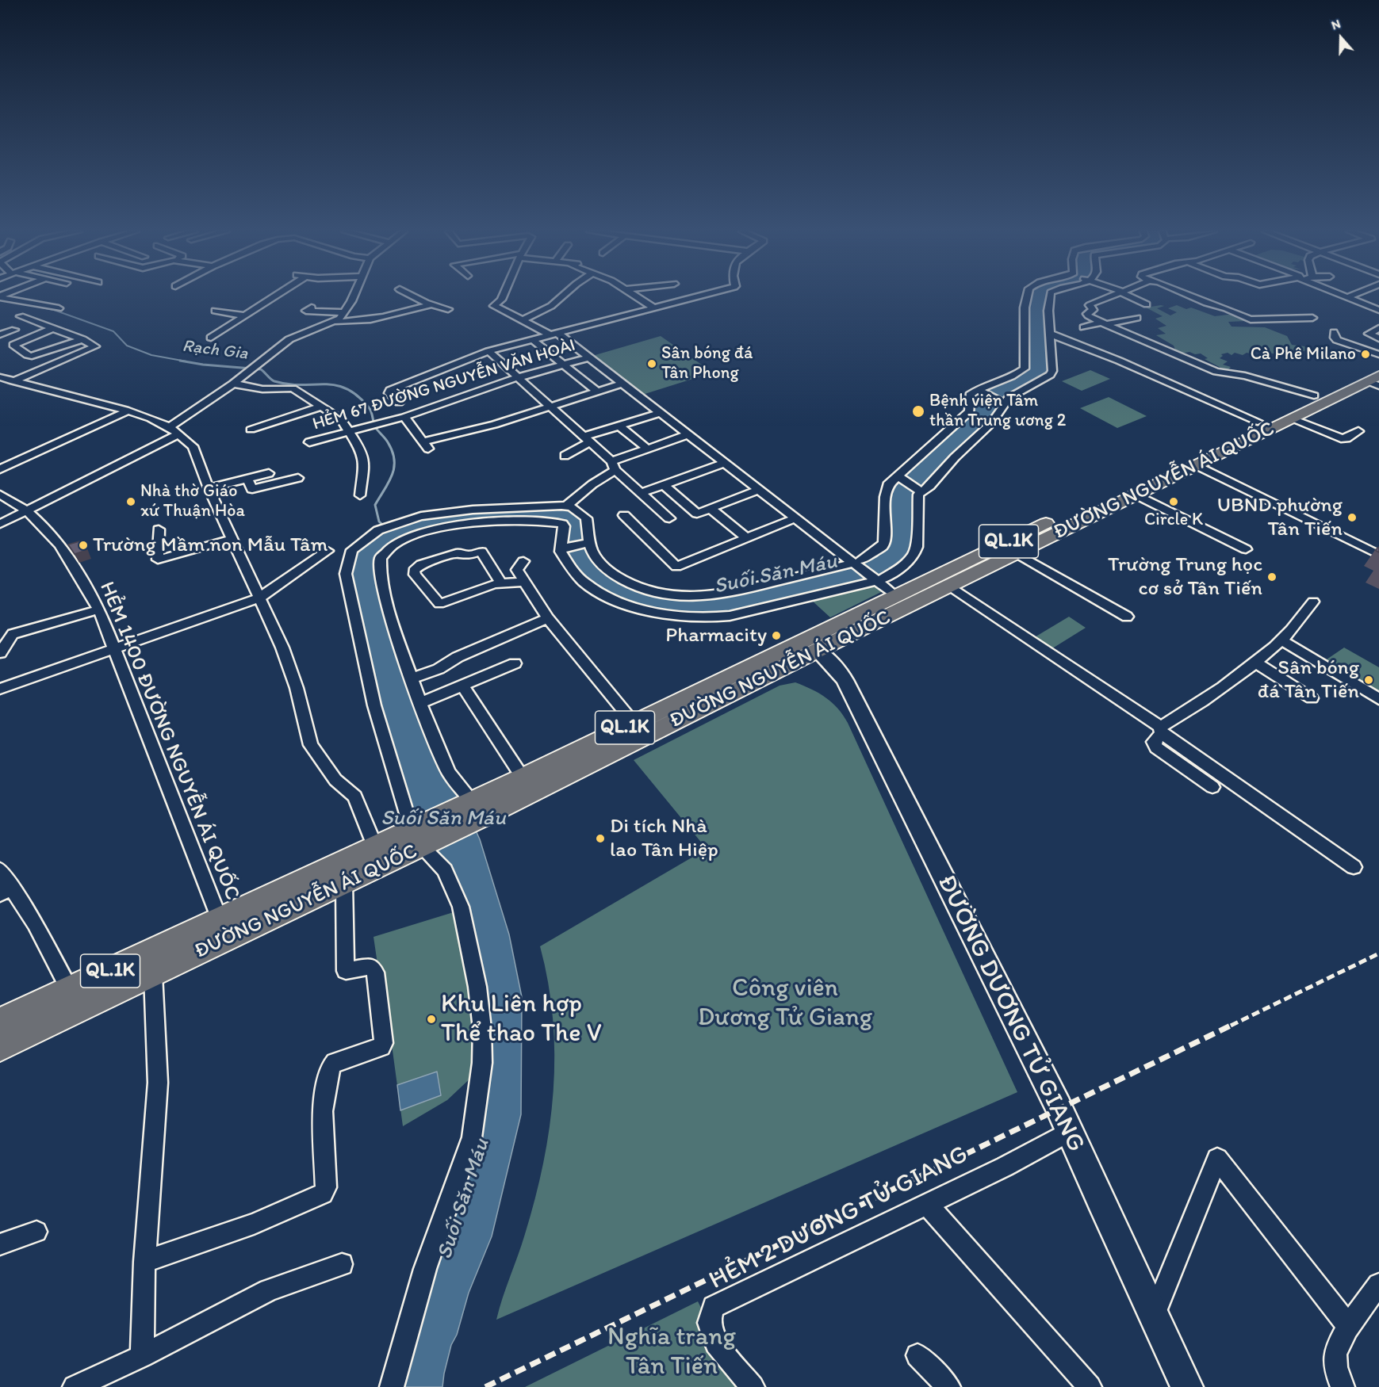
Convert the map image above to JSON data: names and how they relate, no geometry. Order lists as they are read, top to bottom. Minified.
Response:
{"streets":{"main road":["ĐƯỜNG NGUYỄN ÁI QUỐC","QL.1K","ĐƯỜNG DƯƠNG TỬ GIANG"],"street":["HẺM 67 ĐƯỜNG NGUYỄN VĂN HOÀI","HẺM 1400 ĐƯỜNG NGUYỄN ÁI QUỐC","HẺM 2 DƯƠNG TỬ GIANG"]},"crossings":[["ĐƯỜNG NGUYỄN ÁI QUỐC","HẺM 1400 ĐƯỜNG NGUYỄN ÁI QUỐC"],["ĐƯỜNG NGUYỄN ÁI QUỐC","ĐƯỜNG DƯƠNG TỬ GIANG"],["ĐƯỜNG DƯƠNG TỬ GIANG","HẺM 2 DƯƠNG TỬ GIANG"]],"water":["Rạch Gia","Suối Săn Máu"],"parks":["Công viên Dương Tử Giang","Nghĩa trang Tân Tiến"],"places":["Cà Phê Milano","Sân bóng đá Tân Phong","Bệnh viện Tâm thần Trung ương 2","Nhà thờ Giáo xứ Thuận Hòa","Circle K","UBND phường Tân Tiến","Trường Mầm non Mẫu Tâm","Trường Trung học cơ sở Tân Tiến","Pharmacity","Sân bóng đá Tân Tiến","Di tích Nhà lao Tân Hiệp","Khu Liên hợp Thể thao The V"],"north":"top"}
